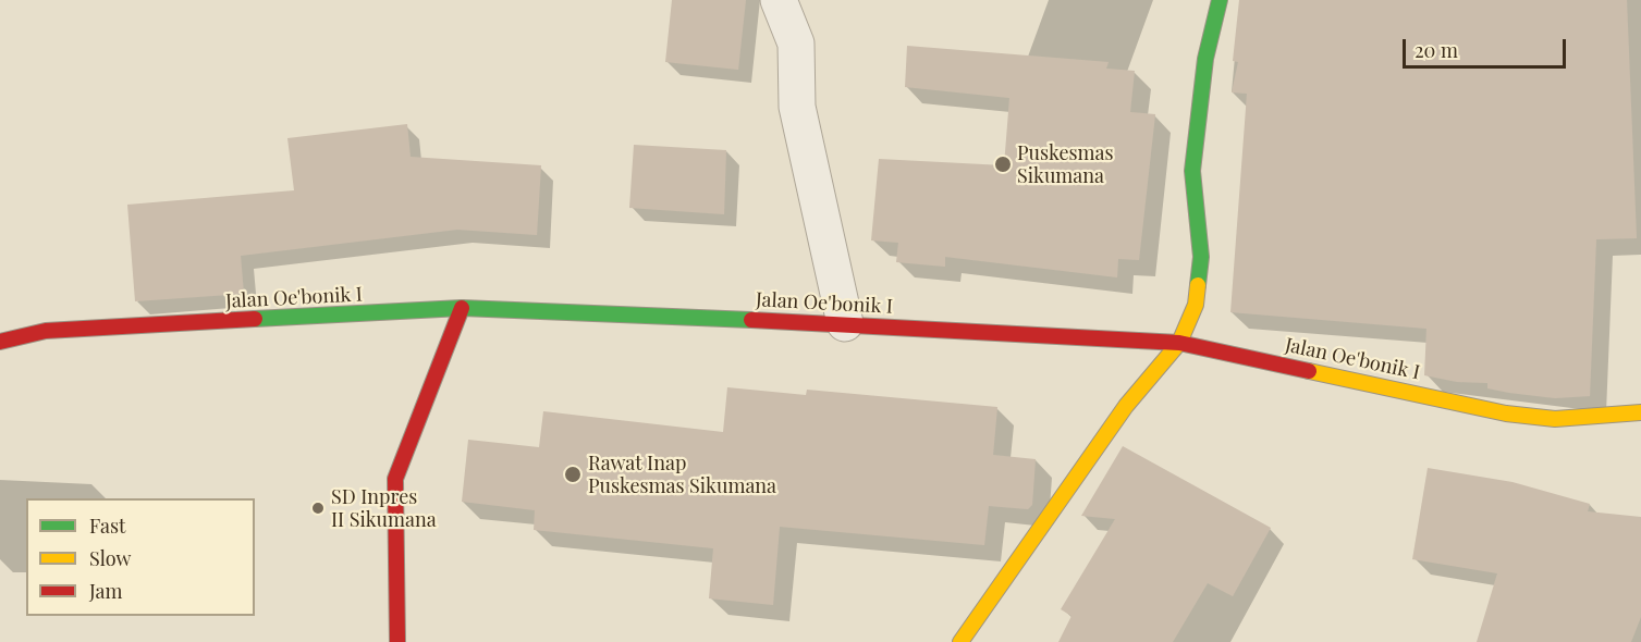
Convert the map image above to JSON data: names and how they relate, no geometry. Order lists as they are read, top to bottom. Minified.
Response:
{"streets":{"street":["Jalan Oe'bonik I"]},"places":["Puskesmas Sikumana","Rawat Inap Puskesmas Sikumana","SD Inpres II Sikumana"],"legend":["Fast","Slow","Jam"],"scale_bar":"20 m"}
